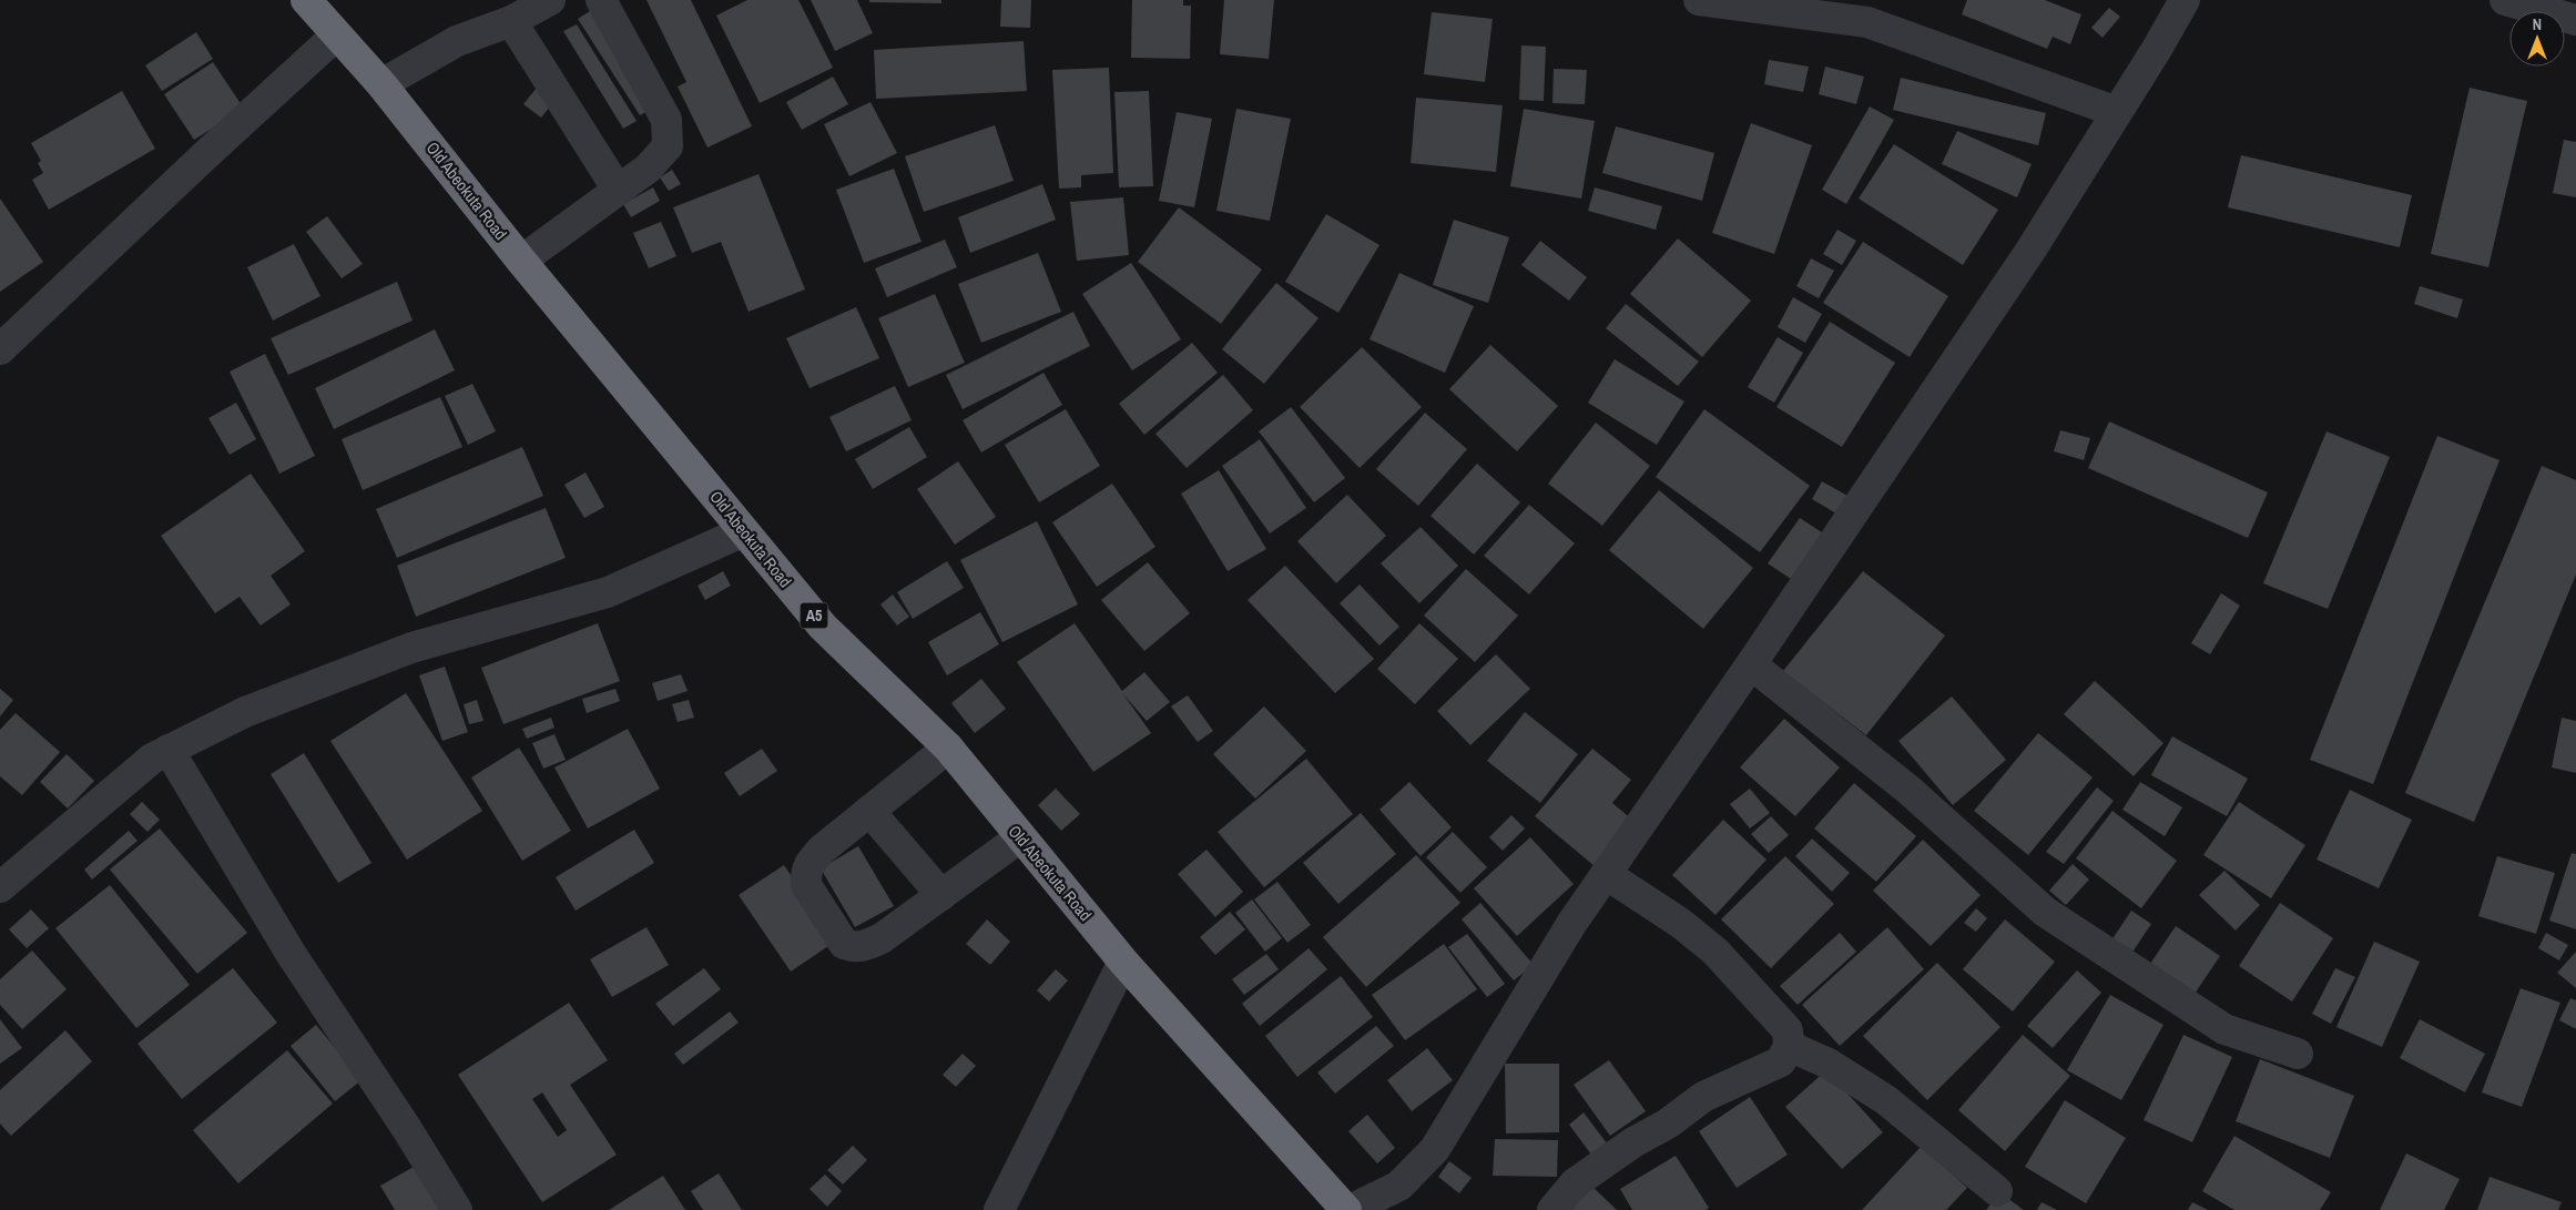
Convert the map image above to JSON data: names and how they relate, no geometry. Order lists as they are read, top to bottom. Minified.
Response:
{"streets":{"highway":["Old Abeokuta Road","A5"]},"north":"top"}
